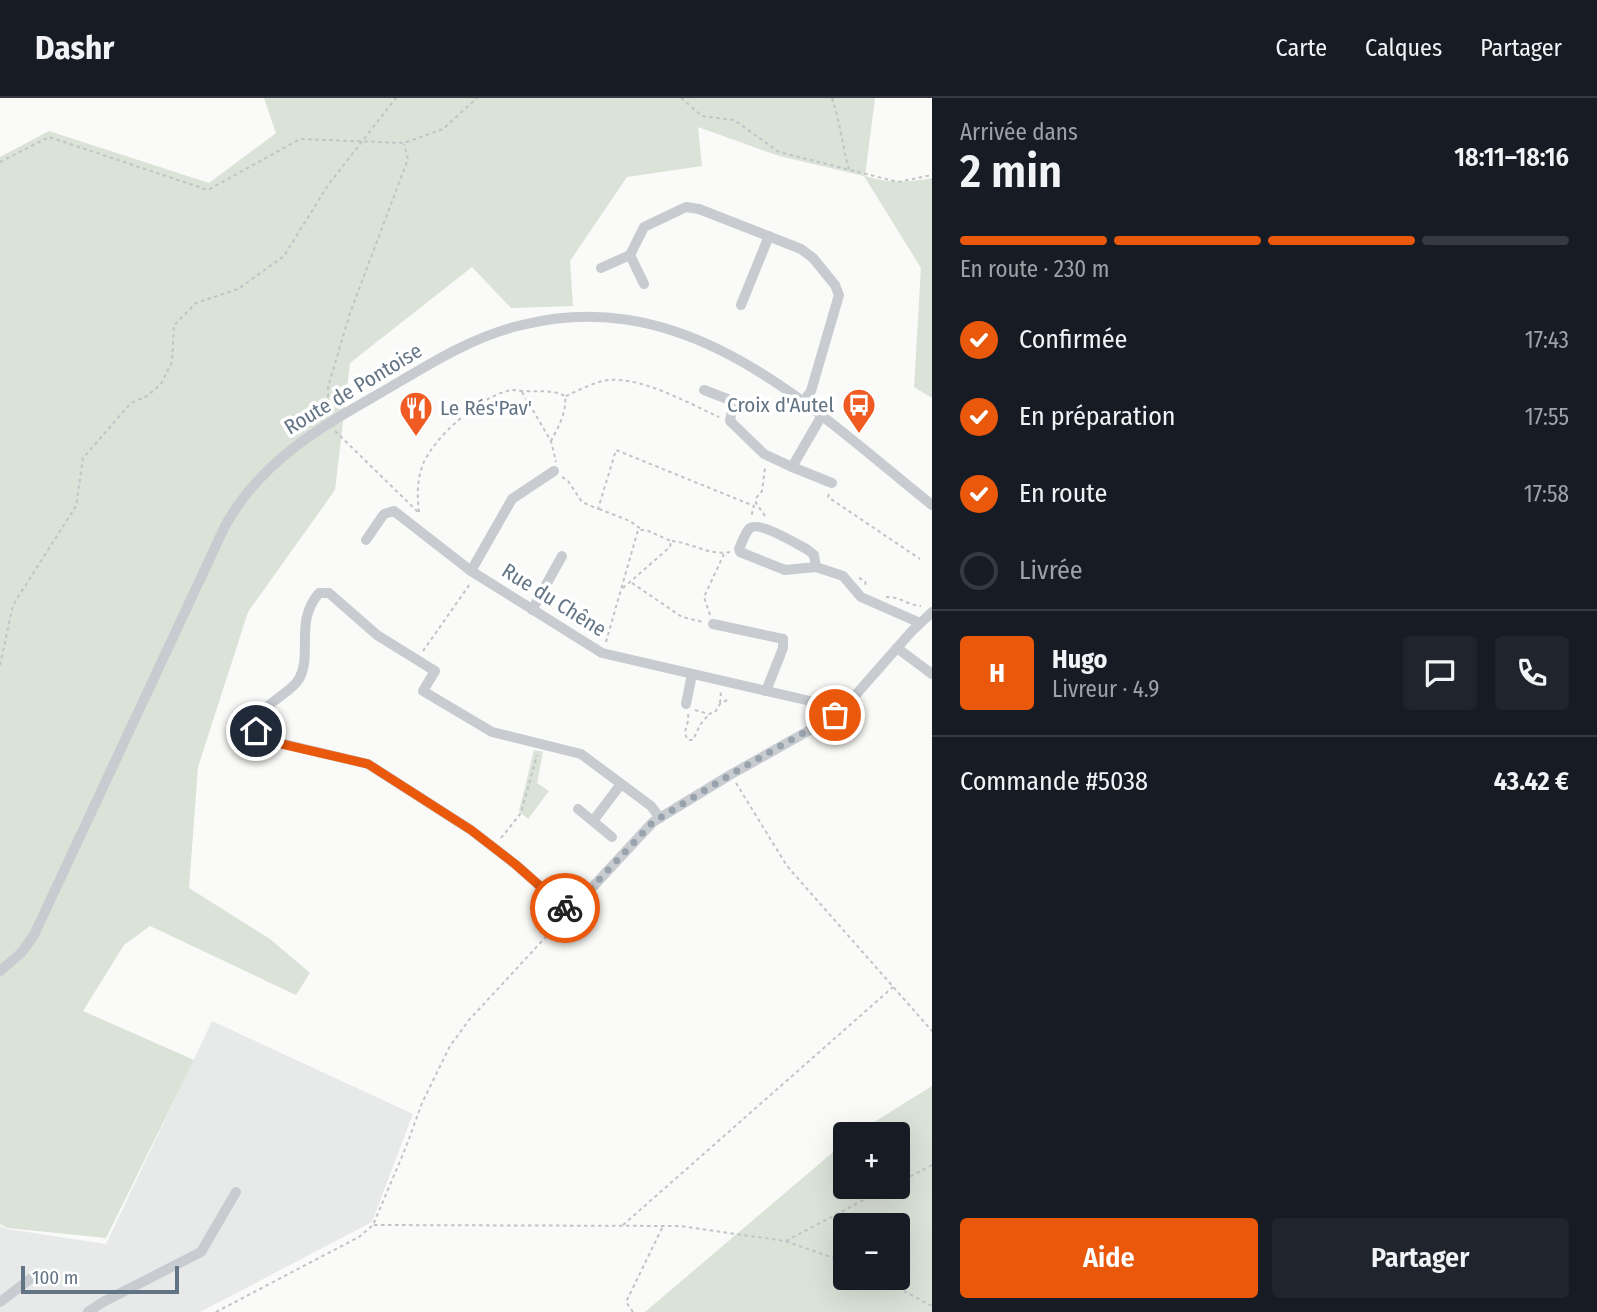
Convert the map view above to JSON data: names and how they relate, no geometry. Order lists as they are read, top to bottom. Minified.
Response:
{"streets":{"street":["Route de Pontoise","Rue du Chêne"]},"places":{"bus stop":["Croix d'Autel"],"restaurant":["Le Rés'Pav'"]},"scale_bar":"100 m","page":{"header":"Dashr","nav":["Carte","Calques","Partager"],"heading":["2 min","Arrivée dans","18:11–18:16"],"panel":["Hugo","Livreur · 4.9","Commande #5038","43.42 €"],"bar":"En route · 230 m","list":[["Confirmée","17:43"],["En préparation","17:55"],["En route","17:58"],"Livrée"],"round":"H","map_buttons":["+","−"],"buttons":["Aide","Partager"],"scale":"100 m"}}
